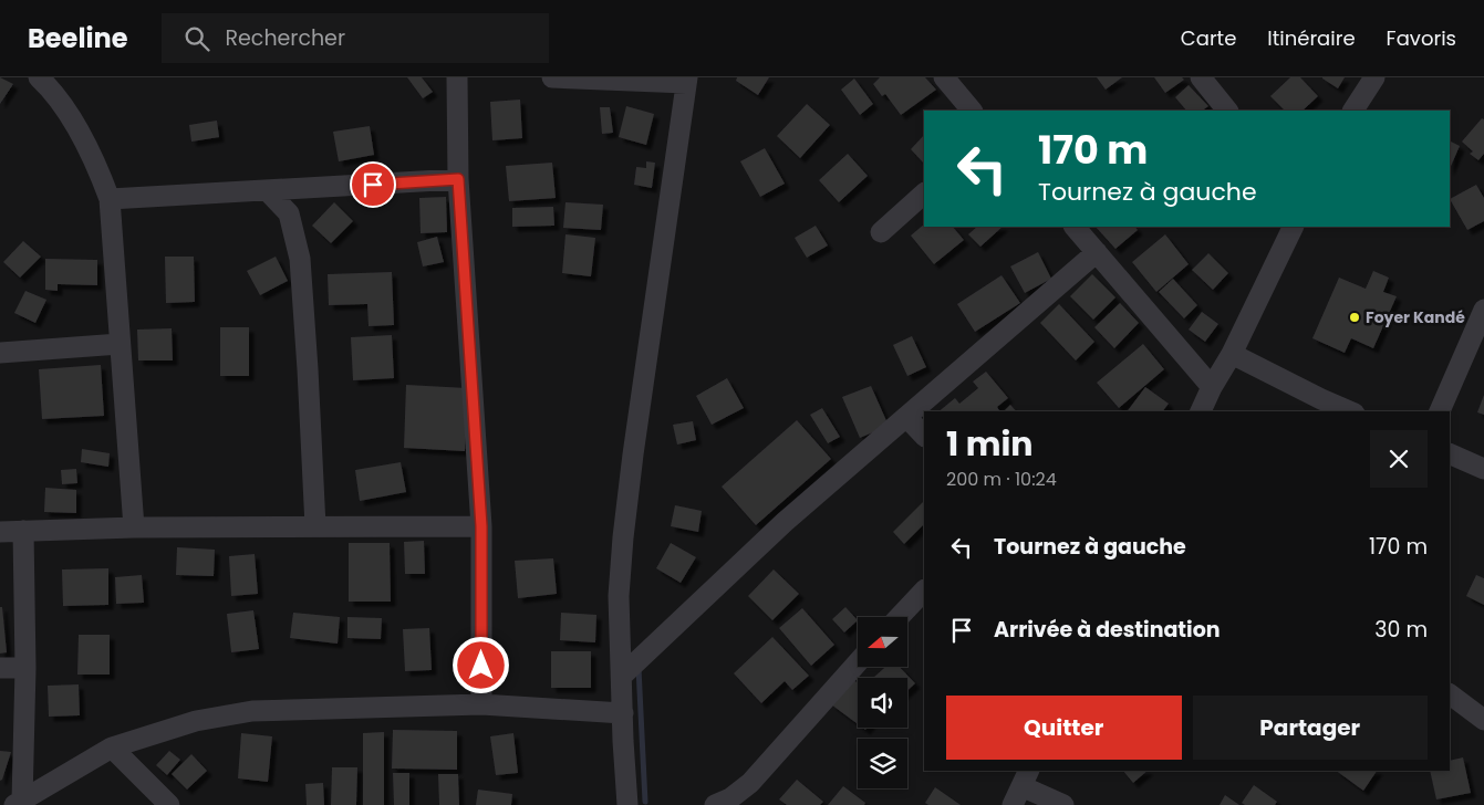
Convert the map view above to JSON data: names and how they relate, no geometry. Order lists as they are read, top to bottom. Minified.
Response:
{"places":["Foyer Kandé"],"north":"left","page":{"header":"Beeline","search":"Rechercher","nav":["Carte","Itinéraire","Favoris"],"turn":["170 m","Tournez à gauche"],"heading":["1 min","200 m · 10:24"],"list":[{"name":"Tournez à gauche","value":"170 m"},{"name":"Arrivée à destination","value":"30 m"}],"buttons":["Quitter","Partager"]}}
